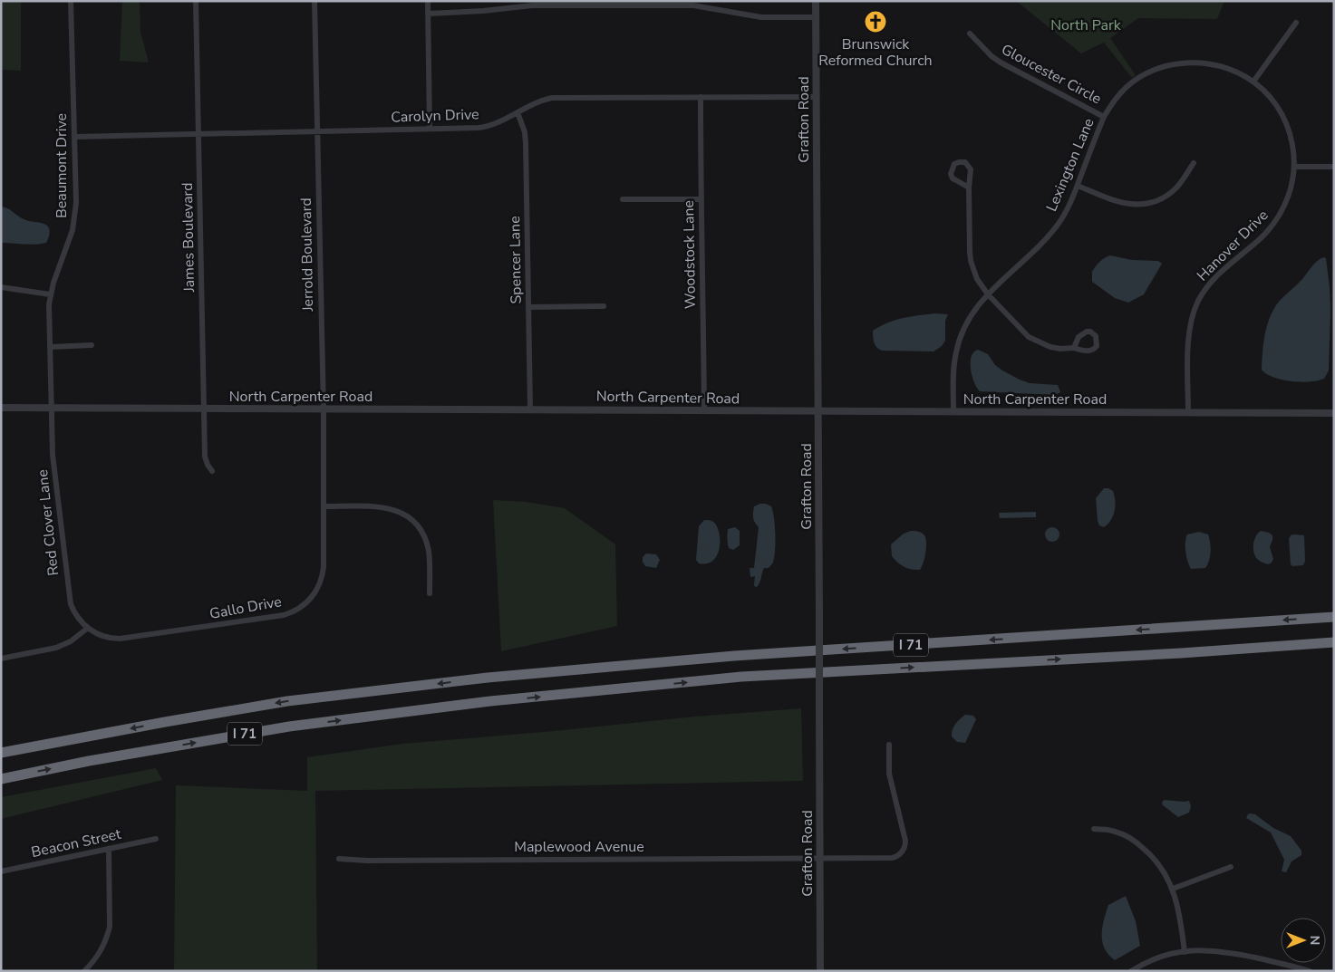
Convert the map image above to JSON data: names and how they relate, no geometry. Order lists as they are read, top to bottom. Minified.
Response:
{"streets":{"highway":["I 71"],"street":["Gloucester Circle","Carolyn Drive","Grafton Road","Lexington Lane","Beaumont Drive","James Boulevard","Hanover Drive","Jerrold Boulevard","Woodstock Lane","Spencer Lane","North Carpenter Road","Red Clover Lane","Gallo Drive","Beacon Street","Maplewood Avenue"]},"crossings":[["Gloucester Circle","Lexington Lane"],["Carolyn Drive","Grafton Road"],["Carolyn Drive","Beaumont Drive"],["Carolyn Drive","James Boulevard"],["Carolyn Drive","Jerrold Boulevard"],["Carolyn Drive","Woodstock Lane"],["Carolyn Drive","Spencer Lane"],["Grafton Road","North Carpenter Road"],["Grafton Road","Maplewood Avenue"],["Lexington Lane","Hanover Drive"],["Lexington Lane","North Carpenter Road"],["Beaumont Drive","North Carpenter Road"],["Beaumont Drive","Red Clover Lane"],["James Boulevard","North Carpenter Road"],["Hanover Drive","North Carpenter Road"],["Jerrold Boulevard","North Carpenter Road"],["Jerrold Boulevard","Gallo Drive"],["Woodstock Lane","North Carpenter Road"],["Spencer Lane","North Carpenter Road"],["North Carpenter Road","Red Clover Lane"],["Red Clover Lane","Gallo Drive"]],"parks":["North Park"],"places":{"church":["Brunswick Reformed Church"]},"north":"right"}
